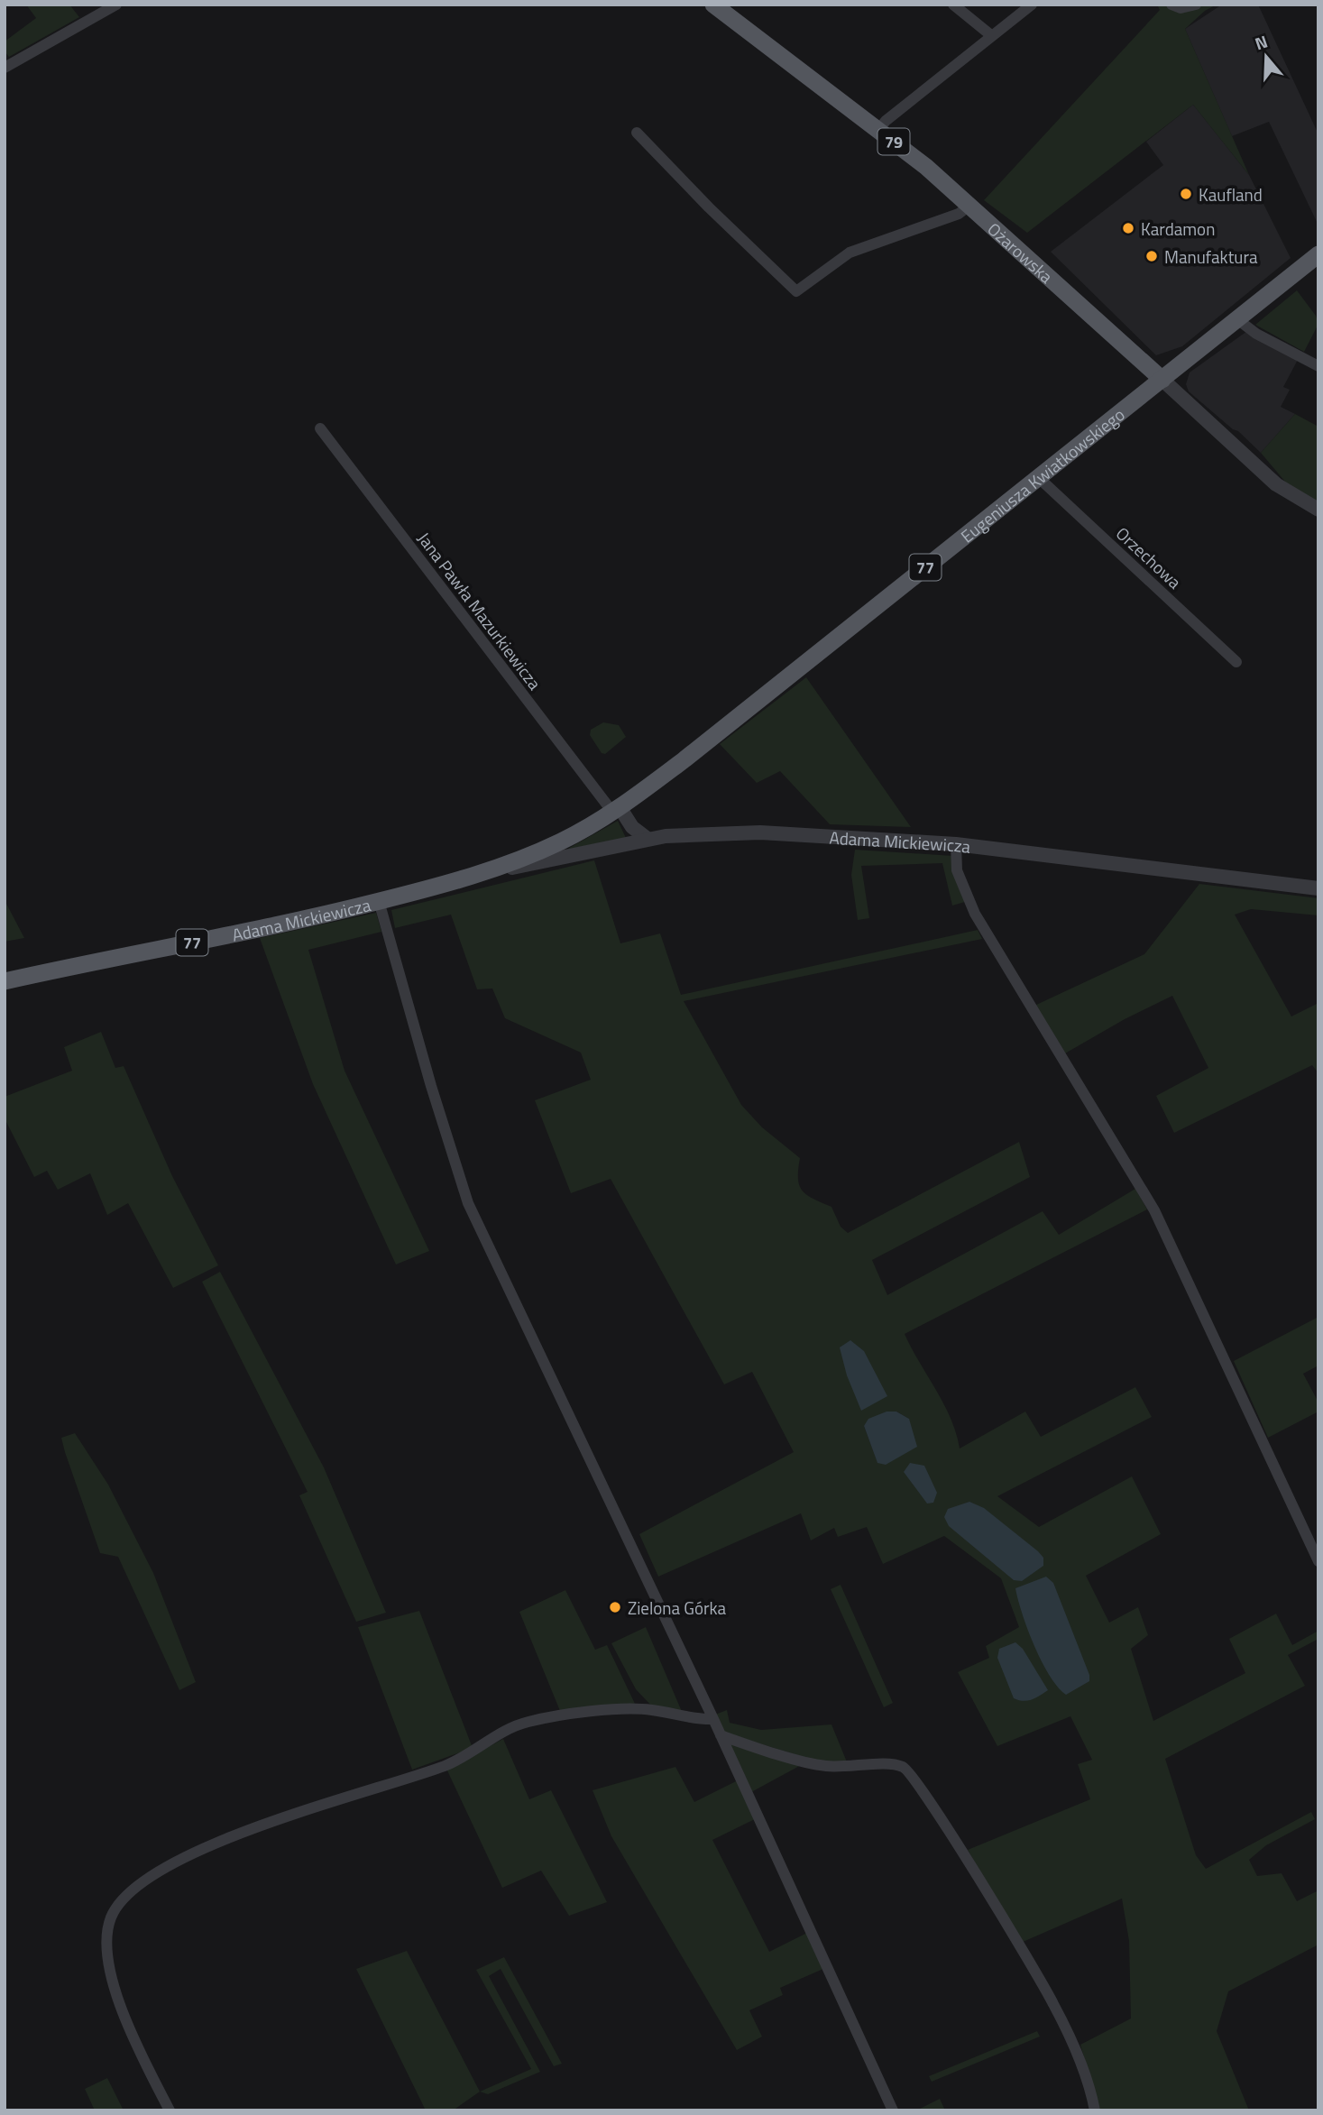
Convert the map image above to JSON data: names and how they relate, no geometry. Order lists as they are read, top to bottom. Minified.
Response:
{"streets":{"main road":["79","Ożarowska","Eugeniusza Kwiatkowskiego","77","Adama Mickiewicza"],"street":["Orzechowa","Jana Pawła Mazurkiewicza"]},"crossings":[["Ożarowska","Eugeniusza Kwiatkowskiego"],["Eugeniusza Kwiatkowskiego","Orzechowa"],["Eugeniusza Kwiatkowskiego","Jana Pawła Mazurkiewicza"],["Eugeniusza Kwiatkowskiego","Adama Mickiewicza"],["Jana Pawła Mazurkiewicza","Adama Mickiewicza"]],"places":["Kaufland","Kardamon","Manufaktura","Zielona Górka"],"north":"top"}
